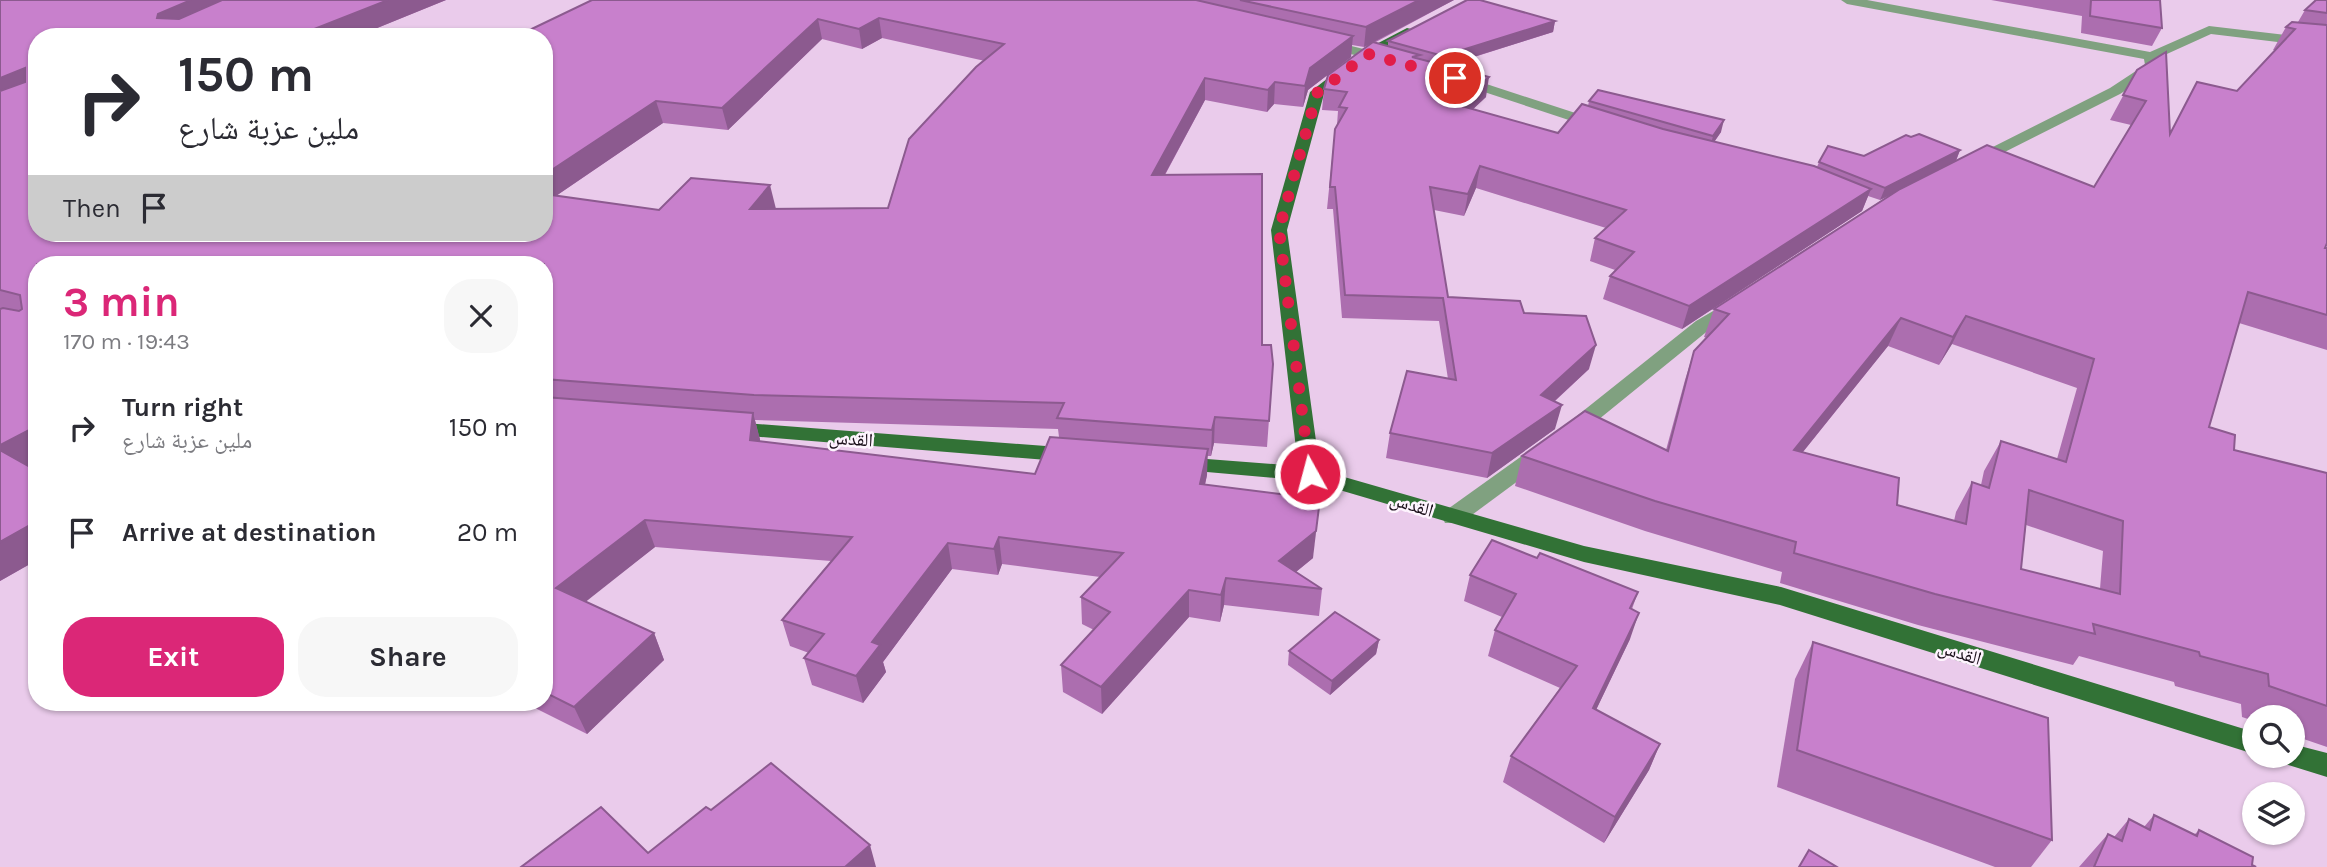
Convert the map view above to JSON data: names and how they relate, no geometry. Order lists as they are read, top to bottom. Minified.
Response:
{"streets":{"main road":["القدس"]},"page":{"turn":["150 m","ملين عزبة شارع"],"then":"Then","heading":["3 min","170 m · 19:43"],"list":[{"name":"Turn right","note":"ملين عزبة شارع","value":"150 m"},{"name":"Arrive at destination","value":"20 m"}],"buttons":["Exit","Share"]}}
